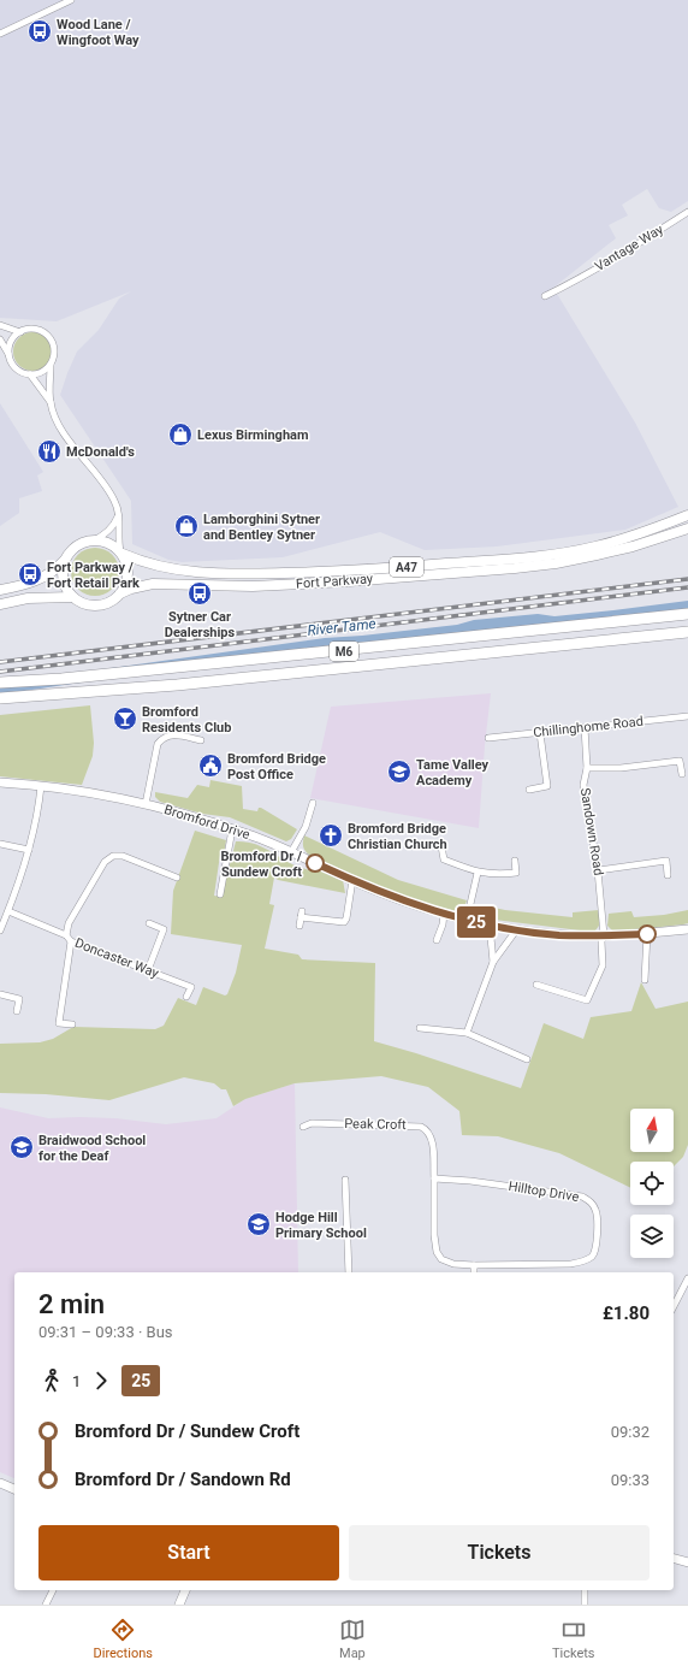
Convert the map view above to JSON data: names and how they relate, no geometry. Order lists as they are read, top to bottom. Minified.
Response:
{"streets":{"highway":["M6"],"main road":["A47","Fort Parkway"],"street":["Vantage Way","Chillinghome Road","Bromford Drive","Sandown Road","Doncaster Way","Peak Croft","Hilltop Drive"]},"crossings":[["Chillinghome Road","Sandown Road"],["Bromford Drive","Sandown Road"],["Peak Croft","Hilltop Drive"]],"water":["River Tame"],"places":{"bus stop":["Wood Lane / Wingfoot Way","Fort Parkway / Fort Retail Park","Sytner Car Dealerships"],"shop":["Lexus Birmingham","Lamborghini Sytner and Bentley Sytner"],"restaurant":["McDonald's"],"bar":["Bromford Residents Club"],"public building":["Bromford Bridge Post Office"],"school or university":["Tame Valley Academy","Braidwood School for the Deaf","Hodge Hill Primary School"],"church":["Bromford Bridge Christian Church"],"other":["Bromford Dr / Sundew Croft"]},"lines":["bus line 25"],"north":"top","page":{"on_map":"25","heading":["2 min","09:31 – 09:33 · Bus","£1.80"],"legs":["1","25"],"list":[{"name":"Bromford Dr / Sundew Croft","value":"09:32"},{"name":"Bromford Dr / Sandown Rd","value":"09:33"}],"buttons":["Start","Tickets"],"tabs":["Directions","Map","Tickets"]}}
